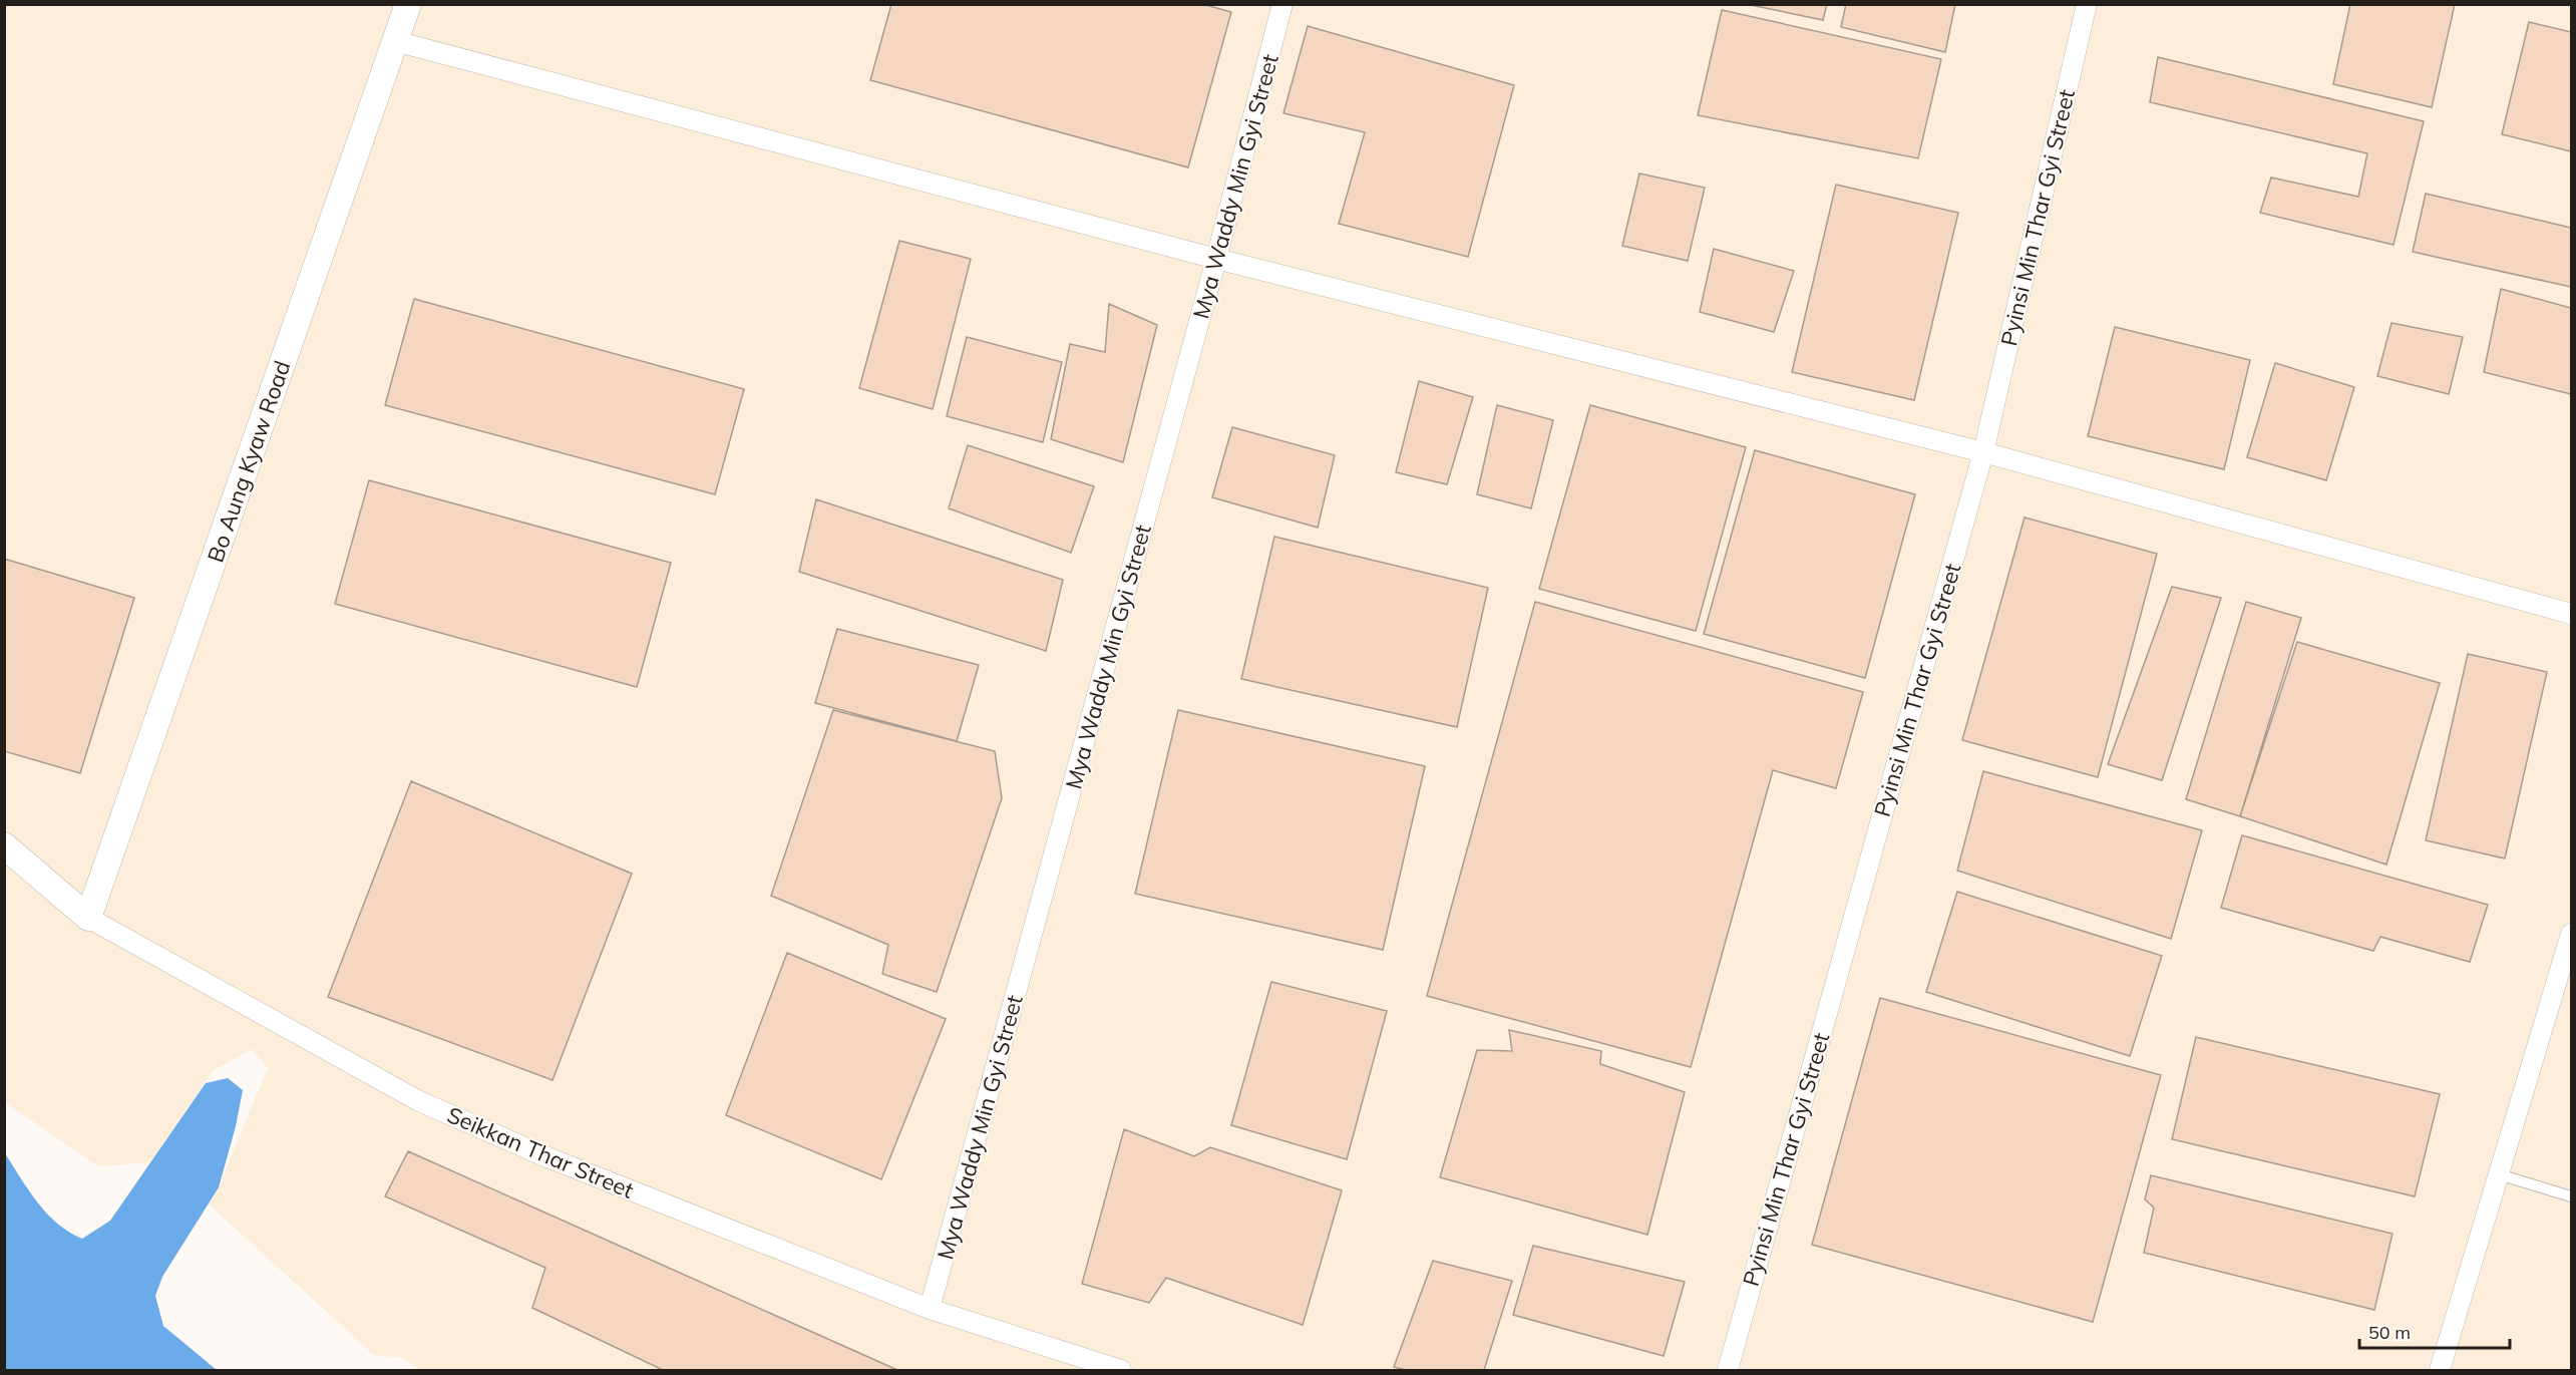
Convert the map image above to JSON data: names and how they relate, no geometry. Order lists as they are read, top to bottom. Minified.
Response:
{"streets":{"street":["Mya Waddy Min Gyi Street","Pyinsi Min Thar Gyi Street","Bo Aung Kyaw Road","Seikkan Thar Street"]},"crossings":[["Mya Waddy Min Gyi Street","Seikkan Thar Street"],["Bo Aung Kyaw Road","Seikkan Thar Street"]],"scale_bar":"50 m"}
